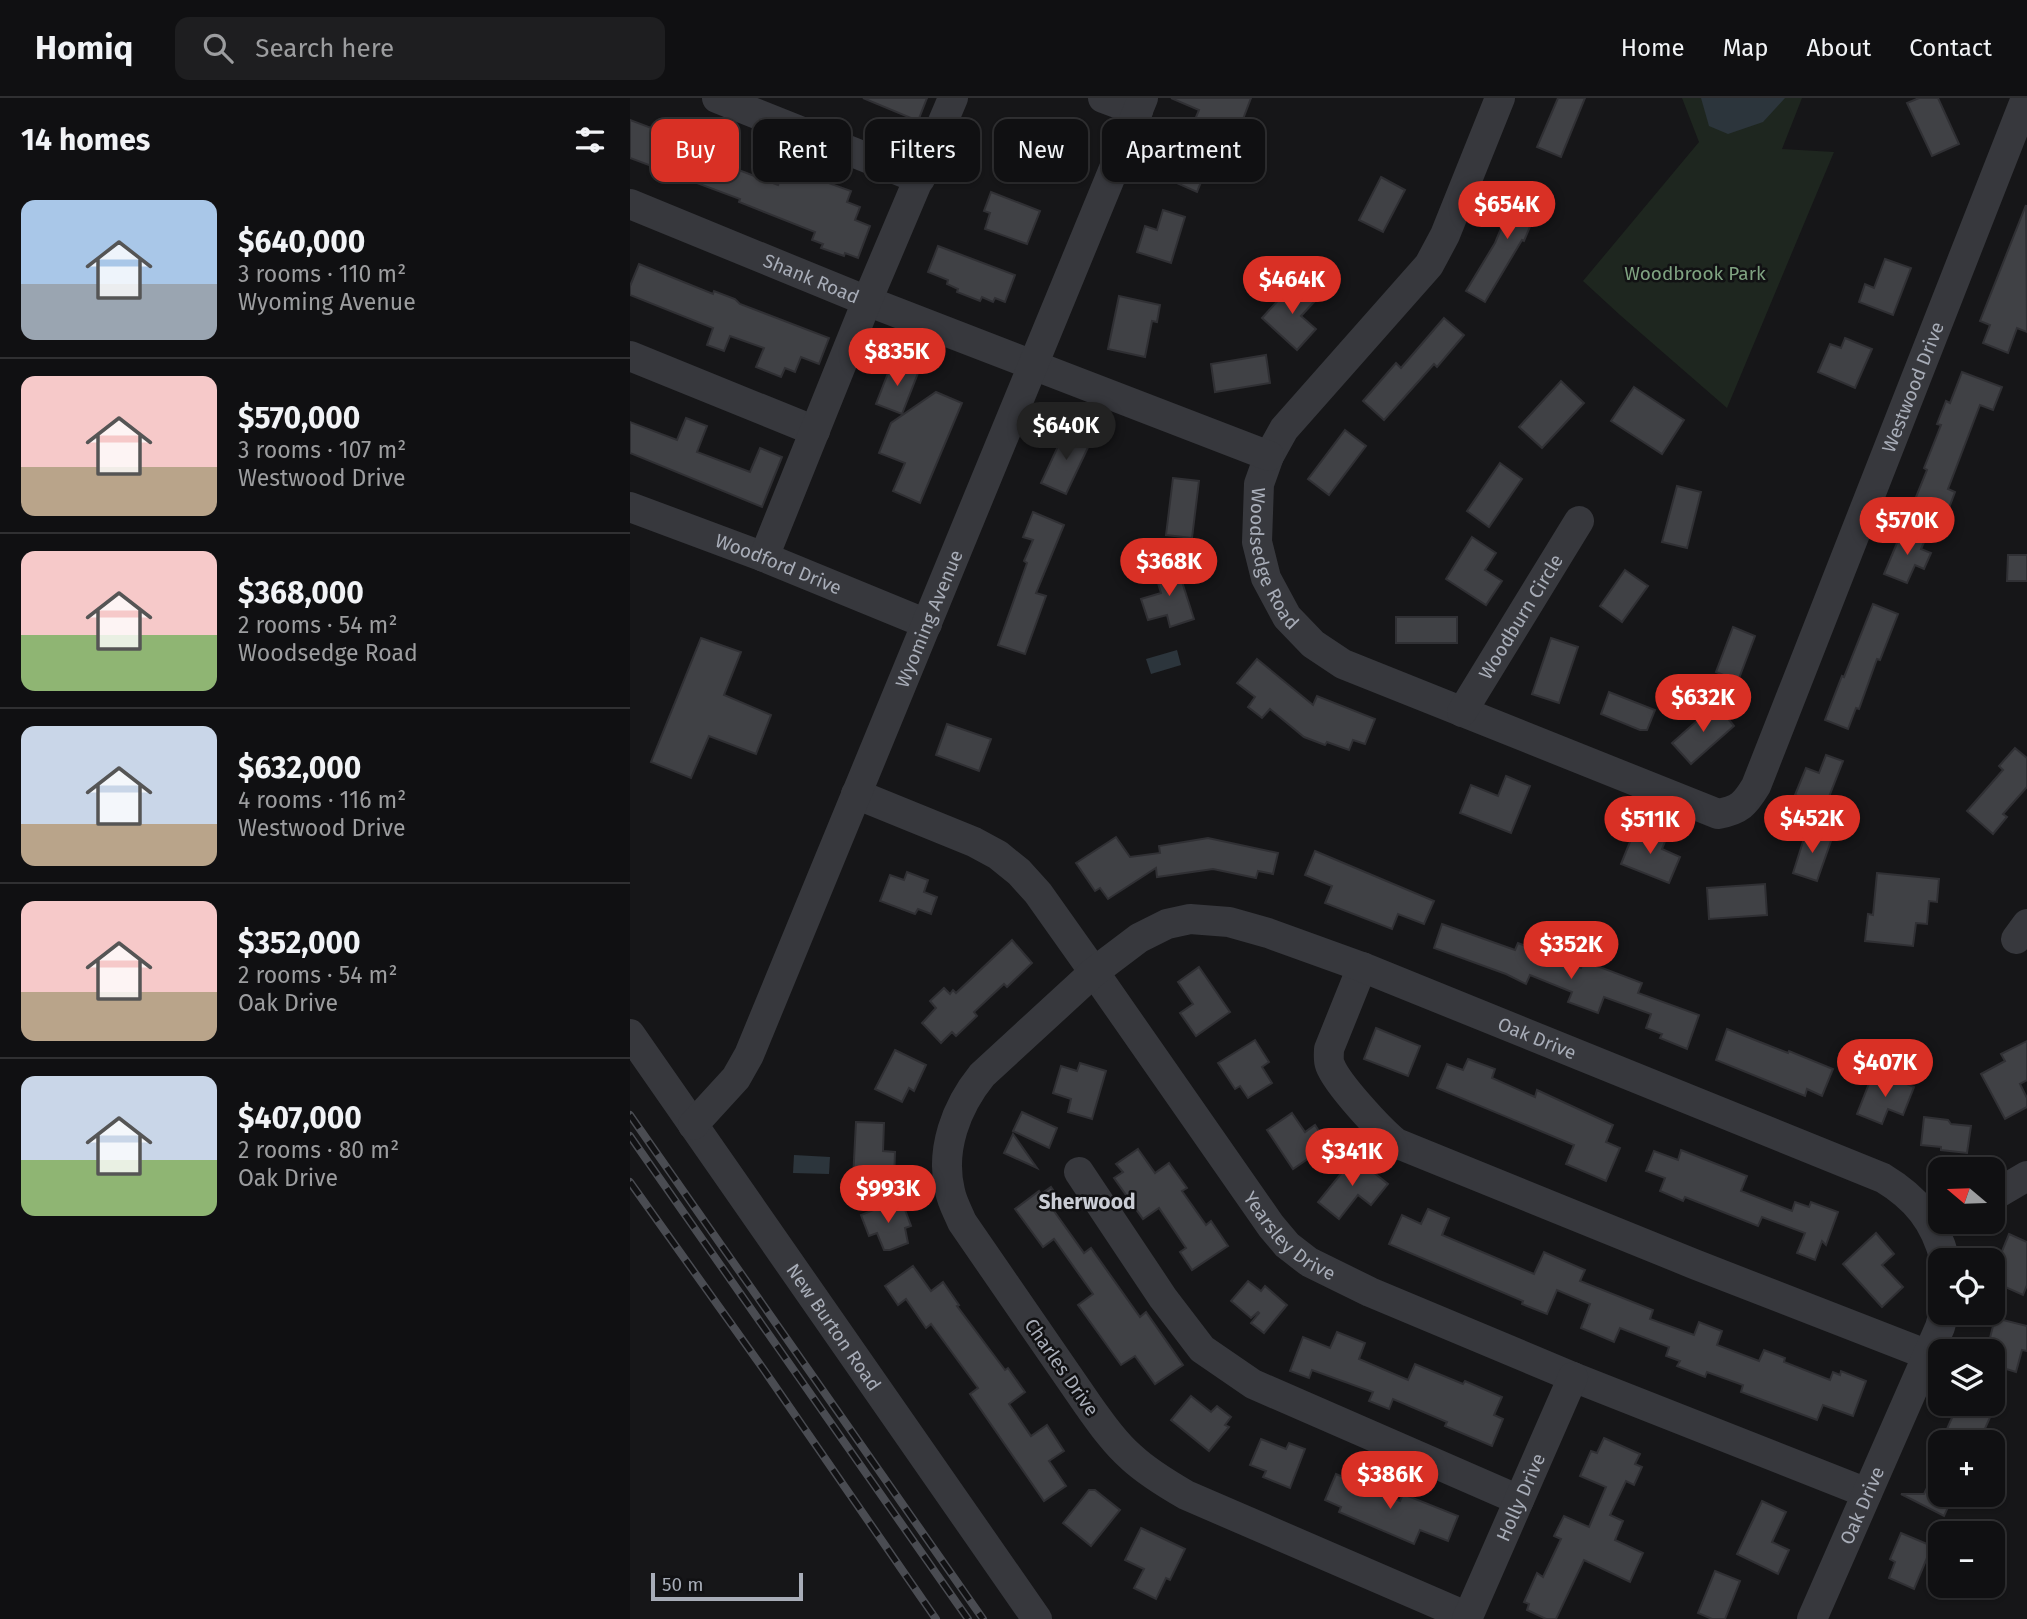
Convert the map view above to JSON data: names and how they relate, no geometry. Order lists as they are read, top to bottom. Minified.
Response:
{"streets":{"street":["Shank Road","Westwood Drive","Woodsedge Road","Woodford Drive","Woodburn Circle","Wyoming Avenue","Oak Drive","Yearsley Drive","New Burton Road","Charles Drive","Holly Drive"]},"crossings":[["Shank Road","Woodsedge Road"],["Shank Road","Wyoming Avenue"],["Westwood Drive","Woodsedge Road"],["Woodsedge Road","Woodburn Circle"],["Woodford Drive","Wyoming Avenue"],["Wyoming Avenue","Yearsley Drive"],["Wyoming Avenue","New Burton Road"],["Oak Drive","Yearsley Drive"],["Oak Drive","Charles Drive"],["Yearsley Drive","Charles Drive"],["Yearsley Drive","Holly Drive"],["Charles Drive","Holly Drive"]],"districts":["Sherwood"],"parks":["Woodbrook Park"],"scale_bar":"50 m","north":"left","page":{"header":"Homiq","search":"Search here","nav":["Home","Map","About","Contact"],"heading":"14 homes","chip":["Buy","Rent","Filters","New","Apartment"],"price":["$654K","$464K","$835K","$640K","$570K","$368K","$632K","$452K","$511K","$352K","$407K","$341K","$993K","$386K"],"list":[{"name":"$640,000","note":"3 rooms · 110 m² · Wyoming Avenue"},{"name":"$570,000","note":"3 rooms · 107 m² · Westwood Drive"},{"name":"$368,000","note":"2 rooms · 54 m² · Woodsedge Road"},{"name":"$632,000","note":"4 rooms · 116 m² · Westwood Drive"},{"name":"$352,000","note":"2 rooms · 54 m² · Oak Drive"},{"name":"$407,000","note":"2 rooms · 80 m² · Oak Drive"}],"map_buttons":["+","−"],"scale":"50 m"}}
